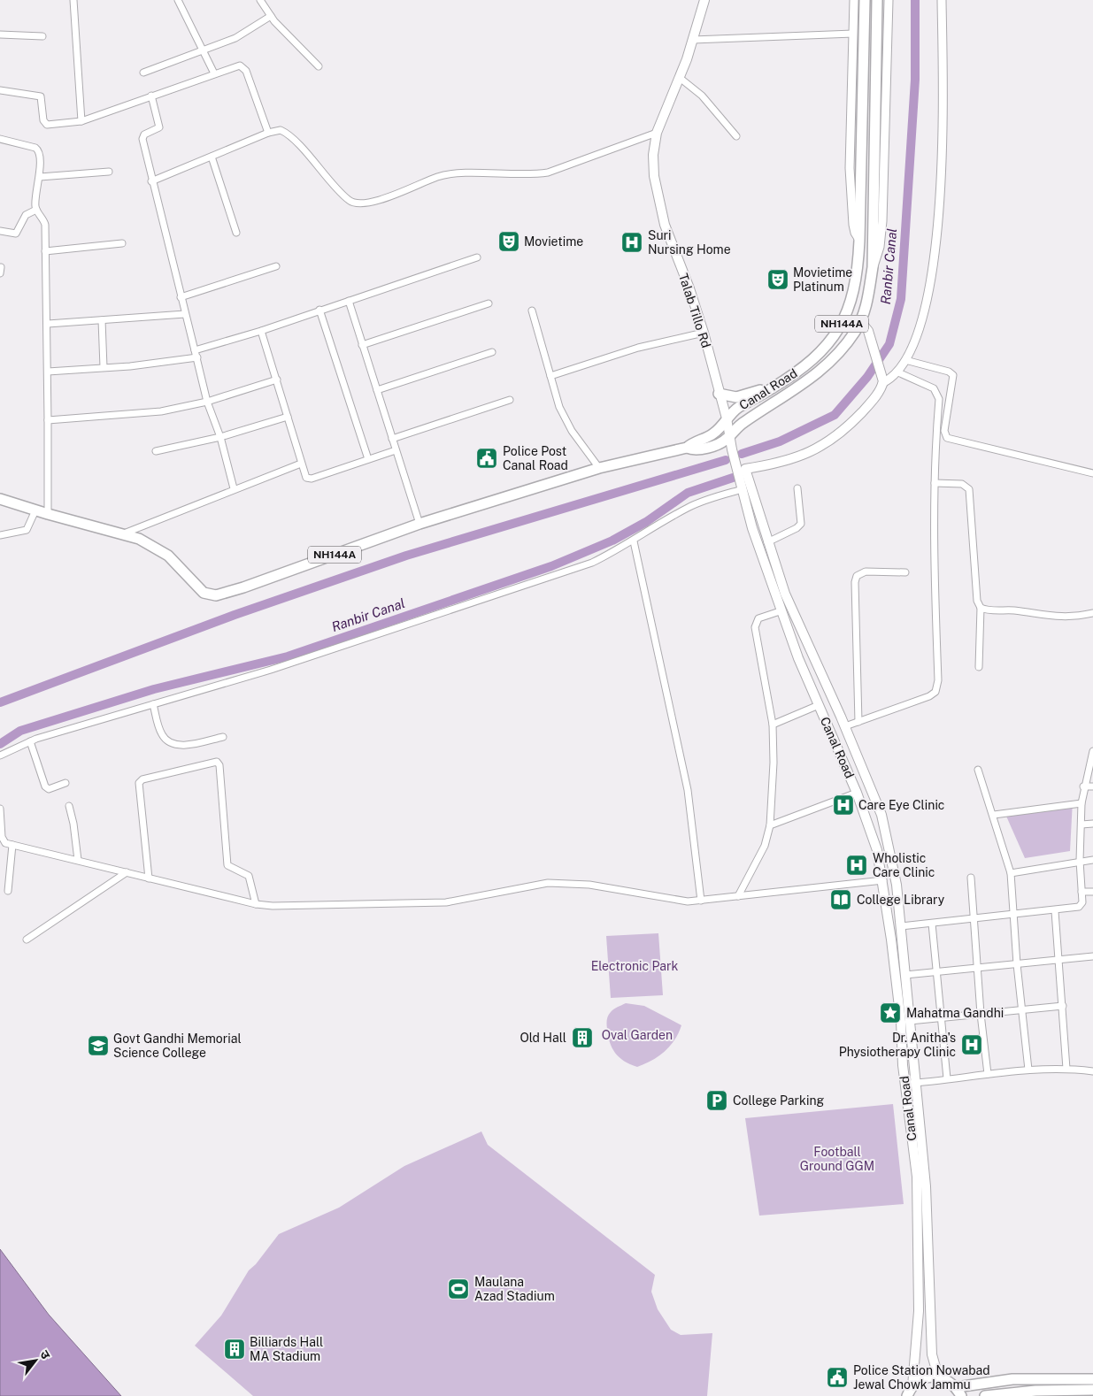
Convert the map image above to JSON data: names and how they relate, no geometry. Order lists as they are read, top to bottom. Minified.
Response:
{"streets":{"main road":["Talab Tillo Rd","NH144A","Canal Road"]},"crossings":[["Talab Tillo Rd","NH144A"],["Talab Tillo Rd","Canal Road"],["NH144A","Canal Road"]],"water":["Ranbir Canal"],"parks":["Electronic Park","Oval Garden","Football Ground GGM"],"places":{"theatre":["Movietime","Movietime Platinum"],"hospital":["Suri Nursing Home","Care Eye Clinic","Wholistic Care Clinic","Dr. Anitha's Physiotherapy Clinic"],"public building":["Police Post Canal Road","Police Station Nowabad Jewal Chowk Jammu"],"library":["College Library"],"place":["Mahatma Gandhi"],"building":["Old Hall","Billiards Hall MA Stadium"],"school or university":["Govt Gandhi Memorial Science College"],"parking":["College Parking"],"sports":["Maulana Azad Stadium"]},"north":"top right"}
